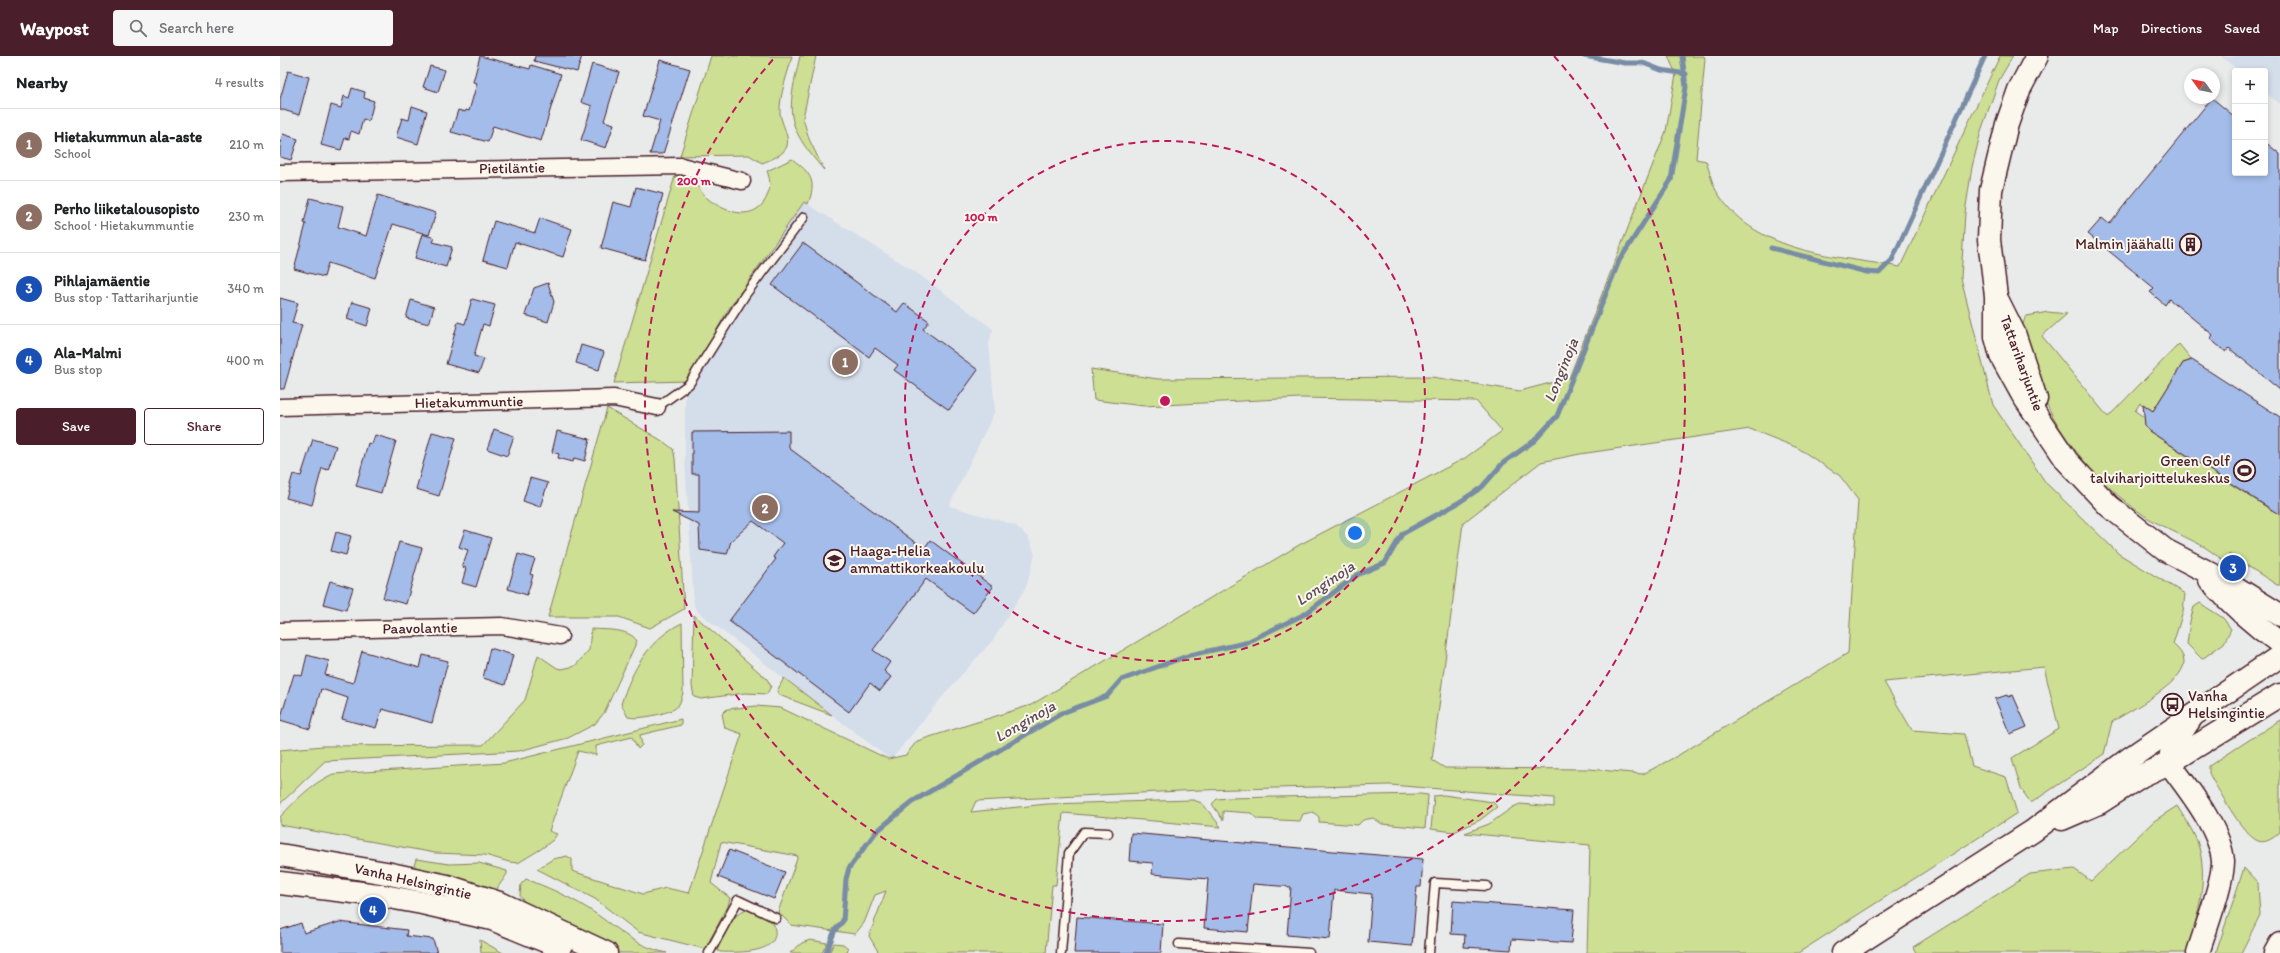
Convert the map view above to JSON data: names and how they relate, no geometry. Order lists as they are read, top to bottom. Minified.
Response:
{"streets":{"main road":["Tattariharjuntie","Vanha Helsingintie"],"street":["Pietiläntie","Hietakummuntie","Paavolantie"]},"water":["Longinoja"],"places":{"building":["Malmin jäähalli"],"sports":["Green Golf talviharjoittelukeskus"],"school or university":["Haaga-Helia ammattikorkeakoulu"],"bus stop":["Vanha Helsingintie"]},"north":"top left","page":{"header":"Waypost","search":"Search here","nav":["Map","Directions","Saved"],"heading":["Nearby","4 results"],"map_buttons":["+","−"],"list":[{"mark":"1","name":"Hietakummun ala-aste","note":"School","value":"210 m"},{"mark":"2","name":"Perho liiketalousopisto","note":"School · Hietakummuntie","value":"230 m"},{"mark":"3","name":"Pihlajamäentie","note":"Bus stop · Tattariharjuntie","value":"340 m"},{"mark":"4","name":"Ala-Malmi","note":"Bus stop","value":"400 m"}],"pins":["1","2","3","4"],"buttons":["Save","Share"]},"rings":["200 m","100 m"]}
